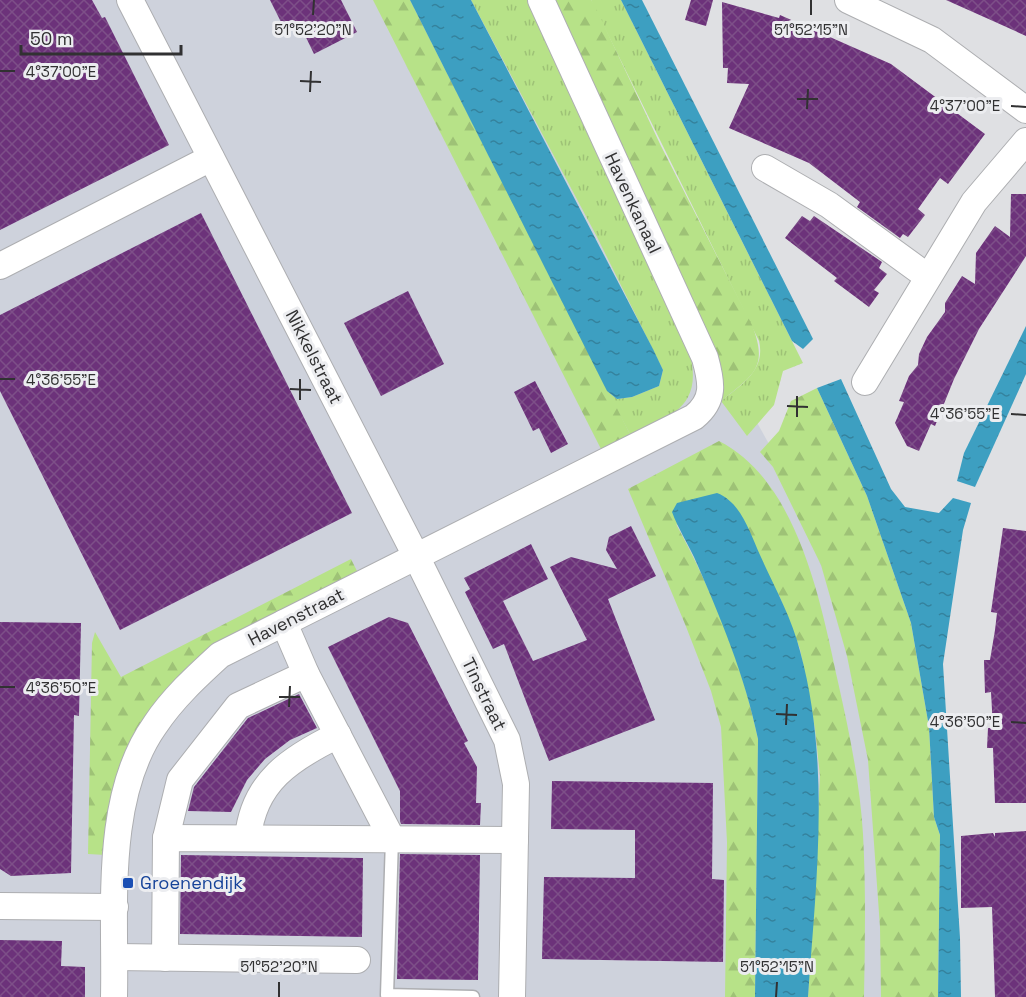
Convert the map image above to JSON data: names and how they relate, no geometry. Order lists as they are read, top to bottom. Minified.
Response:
{"streets":{"street":["Havenkanaal","Nikkelstraat","Havenstraat","Tinstraat"]},"crossings":[["Havenkanaal","Havenstraat"],["Nikkelstraat","Havenstraat"],["Nikkelstraat","Tinstraat"],["Havenstraat","Tinstraat"]],"places":{"transit":["Groenendijk"]},"scale_bar":"50 m","coordinates":["51°52'20\"N","51°52'15\"N","4°37'00\"E","4°36'55\"E","4°36'50\"E"]}
